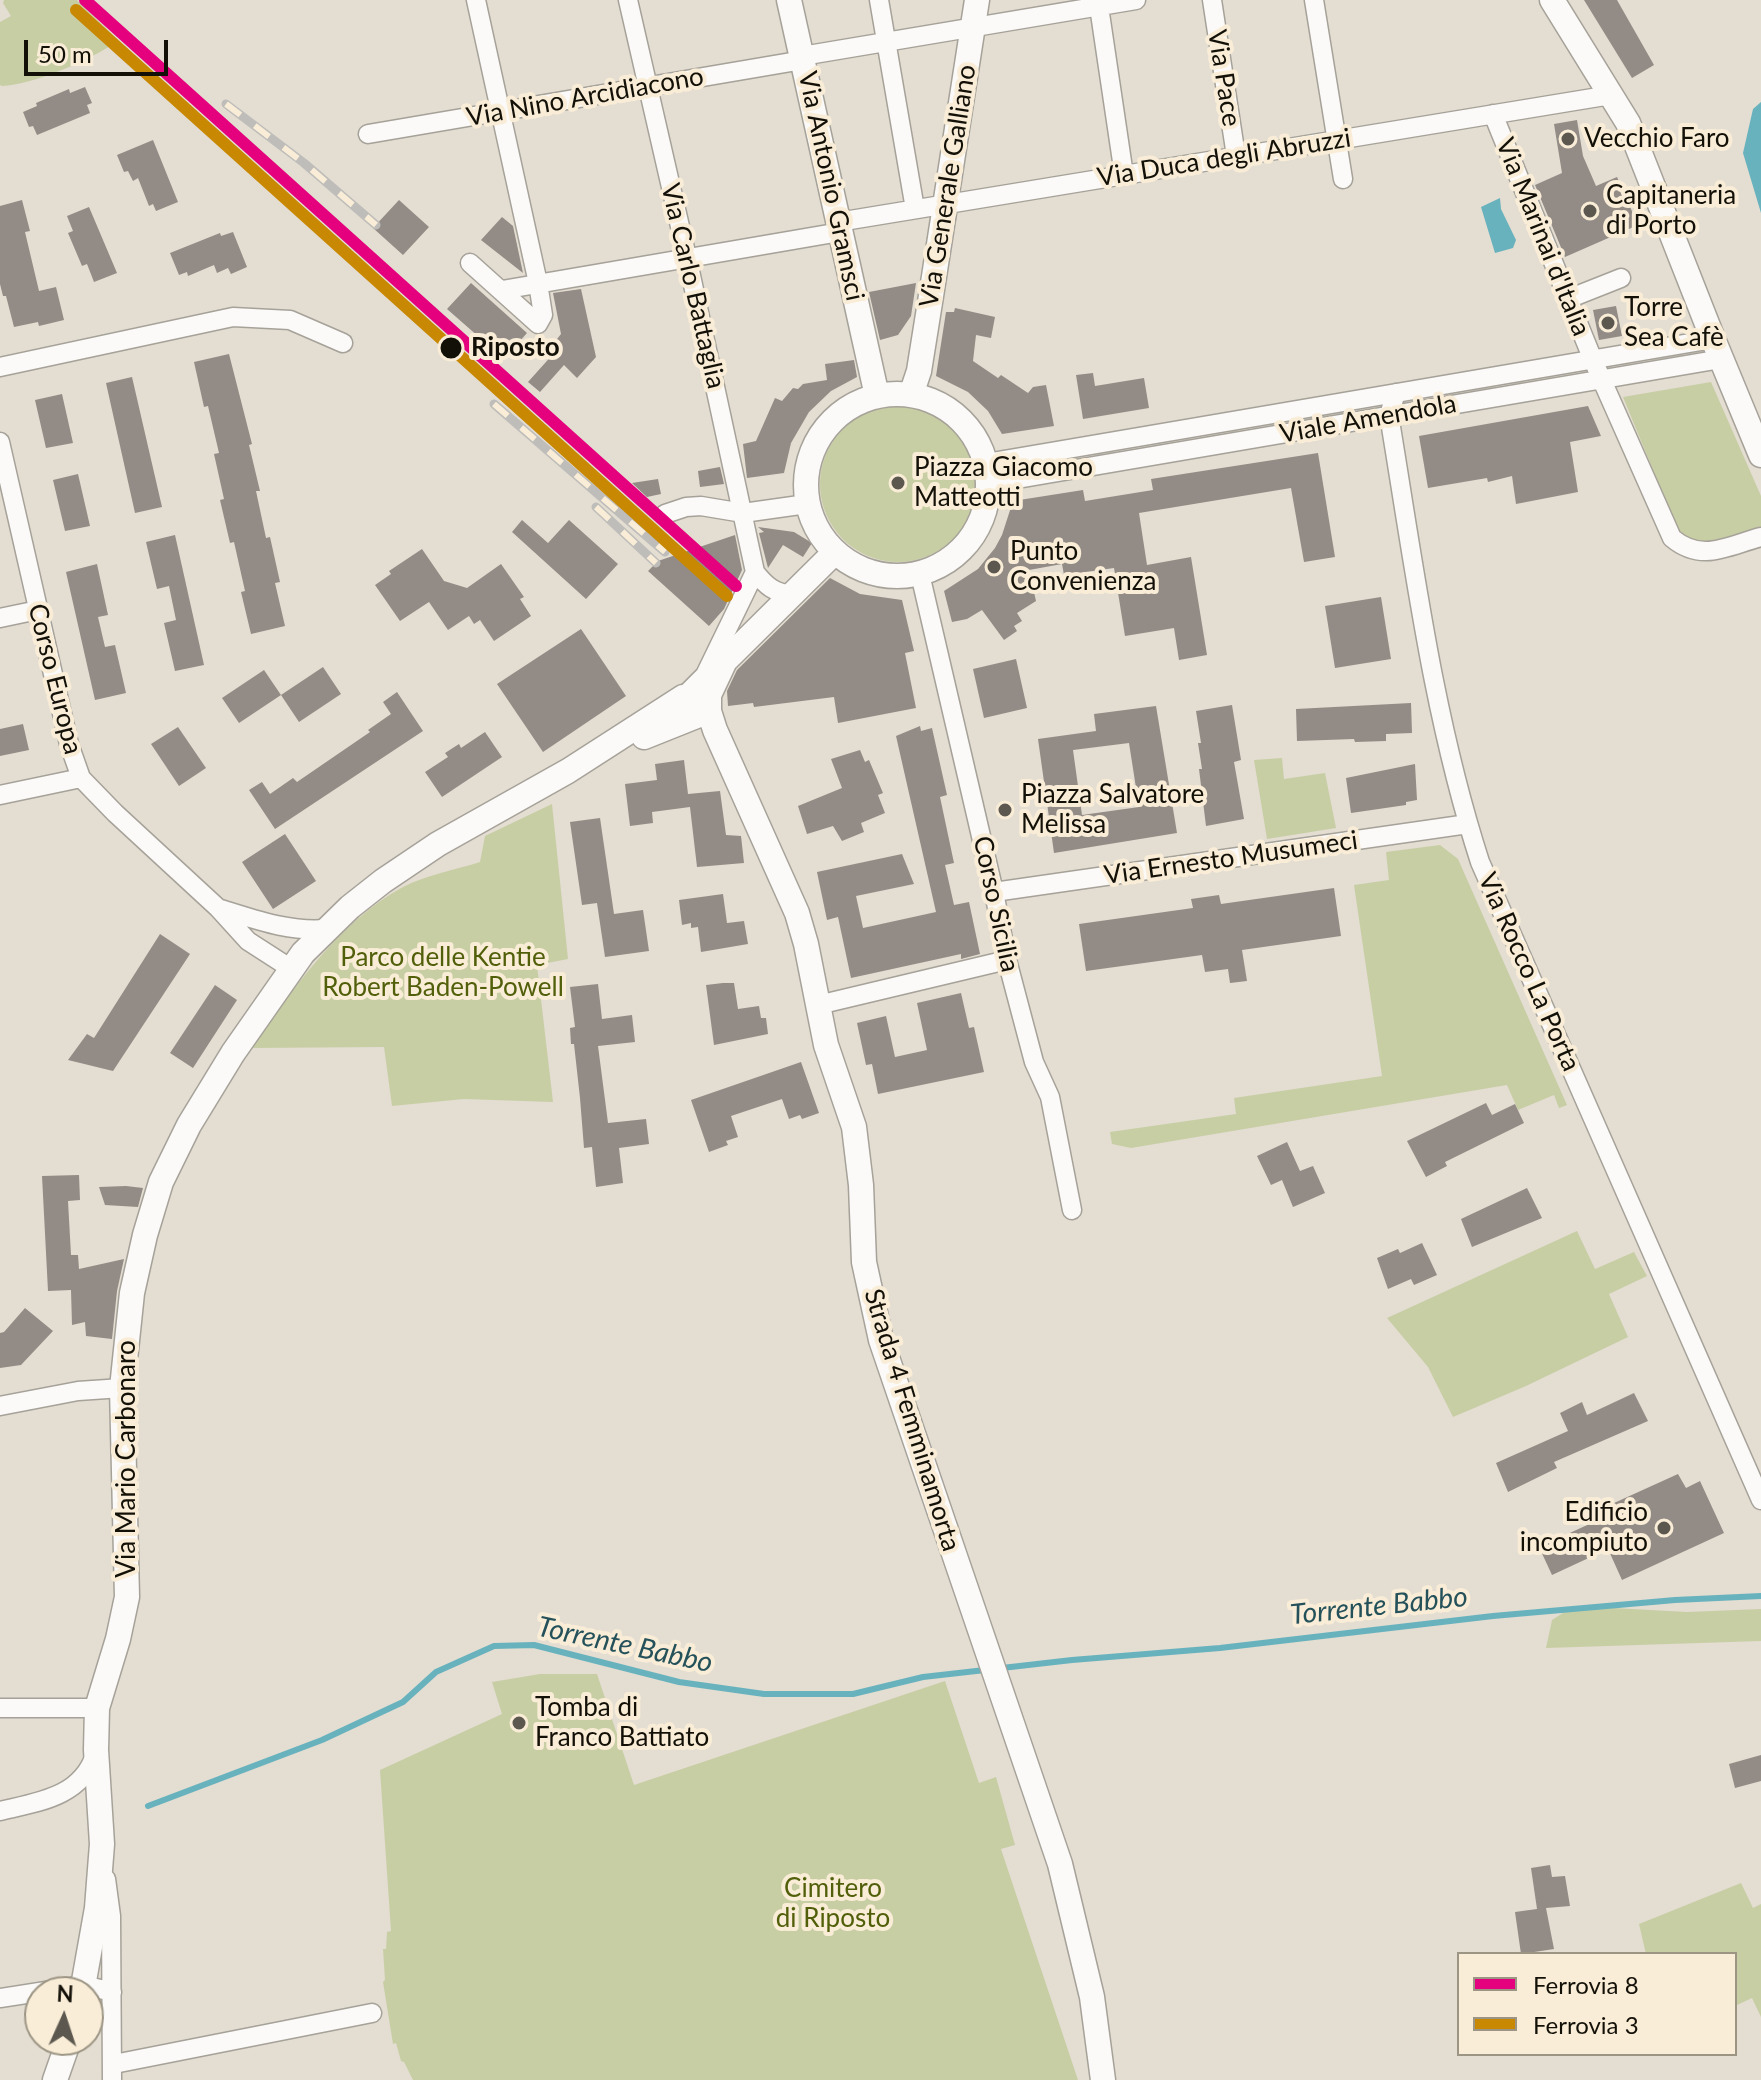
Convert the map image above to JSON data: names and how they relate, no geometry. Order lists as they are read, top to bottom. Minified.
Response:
{"streets":{"street":["Via Pace","Via Nino Arcidiacono","Via Duca degli Abruzzi","Via Antonio Gramsci","Via Generale Galliano","Via Marinai d'Italia","Via Carlo Battaglia","Viale Amendola","Corso Europa","Via Ernesto Musumeci","Corso Sicilia","Via Rocco La Porta","Strada 4 Femminamorta","Via Mario Carbonaro"]},"crossings":[["Via Pace","Via Duca degli Abruzzi"],["Via Nino Arcidiacono","Via Antonio Gramsci"],["Via Nino Arcidiacono","Via Generale Galliano"],["Via Nino Arcidiacono","Via Carlo Battaglia"],["Via Duca degli Abruzzi","Via Antonio Gramsci"],["Via Duca degli Abruzzi","Via Generale Galliano"],["Via Duca degli Abruzzi","Via Marinai d'Italia"],["Via Duca degli Abruzzi","Via Carlo Battaglia"],["Via Antonio Gramsci","Via Generale Galliano"],["Via Antonio Gramsci","Viale Amendola"],["Via Antonio Gramsci","Corso Sicilia"],["Via Generale Galliano","Viale Amendola"],["Via Generale Galliano","Corso Sicilia"],["Via Marinai d'Italia","Viale Amendola"],["Viale Amendola","Corso Sicilia"],["Viale Amendola","Via Rocco La Porta"],["Corso Europa","Via Mario Carbonaro"],["Via Ernesto Musumeci","Corso Sicilia"],["Via Ernesto Musumeci","Via Rocco La Porta"]],"water":["Torrente Babbo"],"parks":["Parco delle Kentie Robert Baden-Powell","Cimitero di Riposto"],"places":["Vecchio Faro","Capitaneria di Porto","Torre Sea Cafè","Riposto","Piazza Giacomo Matteotti","Punto Convenienza","Piazza Salvatore Melissa","Edificio incompiuto","Tomba di Franco Battiato"],"lines":["rail line 8","rail line 3"],"legend":["Ferrovia 8","Ferrovia 3"],"scale_bar":"50 m","north":"top"}
